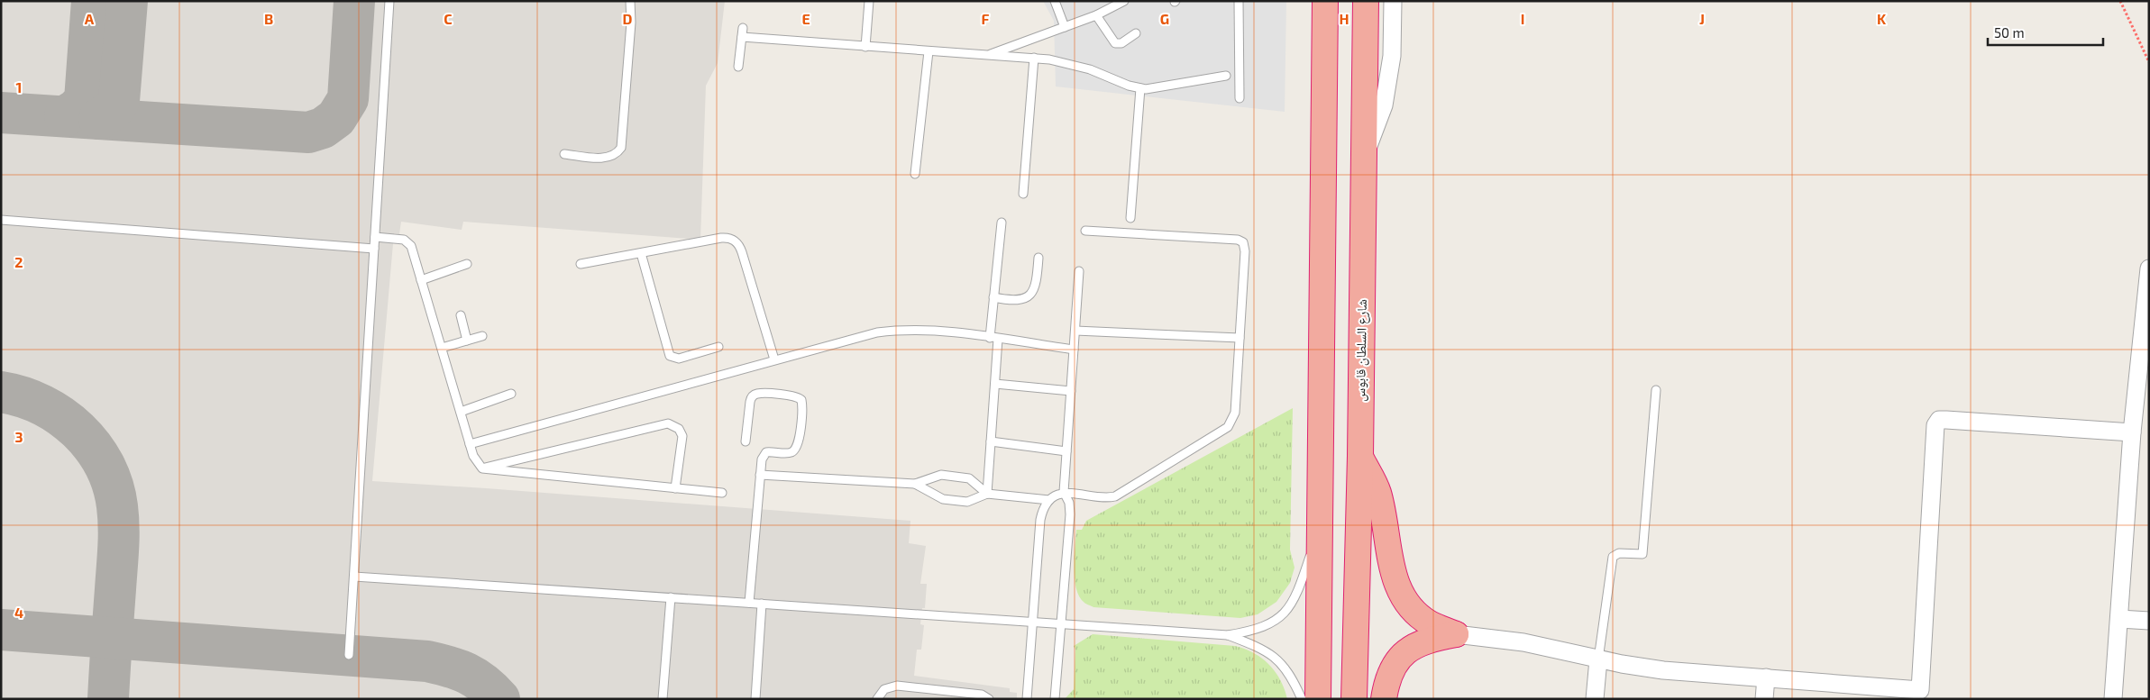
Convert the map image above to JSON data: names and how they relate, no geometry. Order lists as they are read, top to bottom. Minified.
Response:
{"streets":{"highway":["شارع السلطان قابوس"]},"scale_bar":"50 m","grid":{"columns":["A","B","C","D","E","F","G","H","I","J","K"],"rows":["1","2","3","4"]}}
